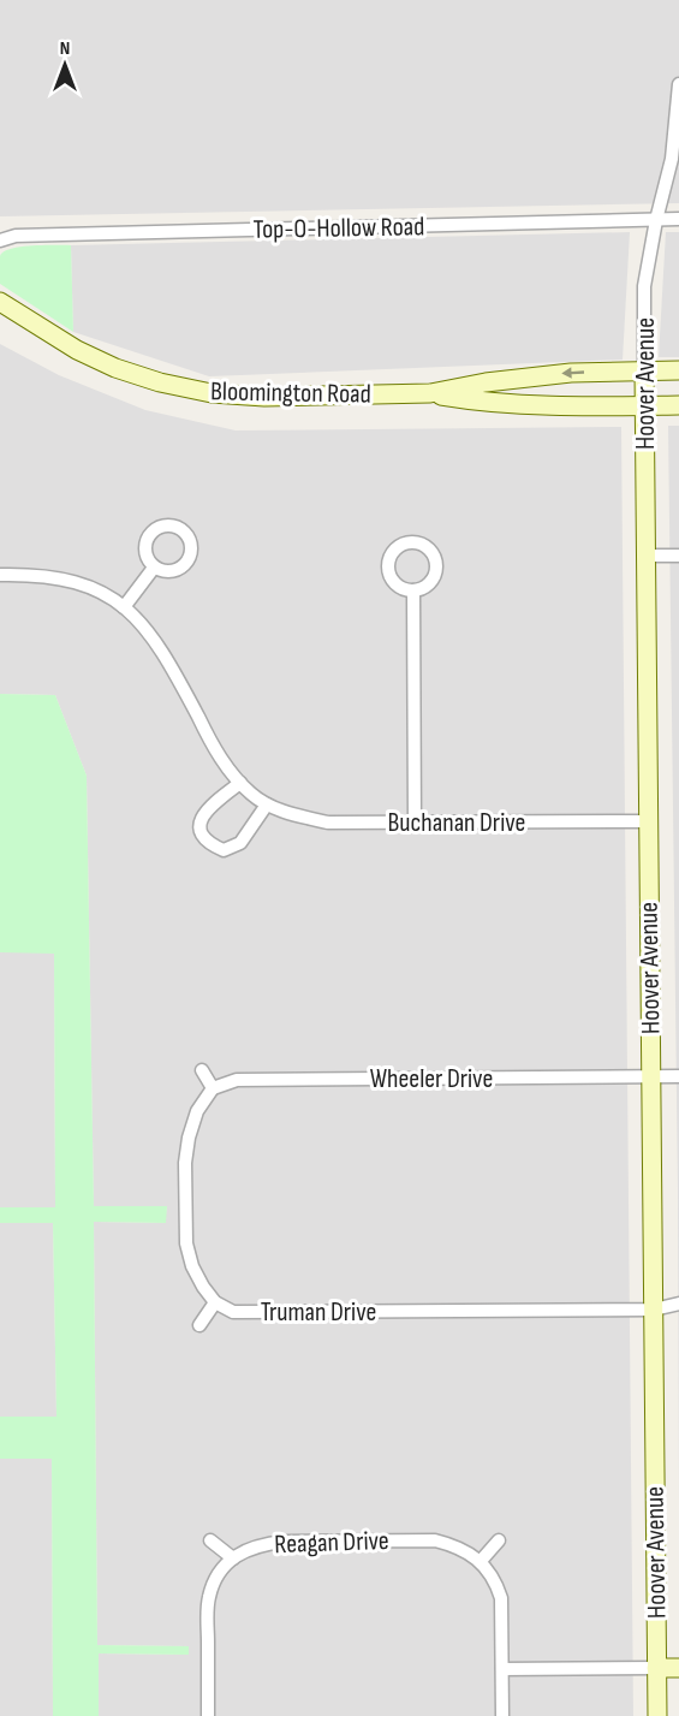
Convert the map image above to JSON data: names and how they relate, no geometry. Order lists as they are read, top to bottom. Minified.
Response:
{"streets":{"street":["Top-O-Hollow Road","Hoover Avenue","Bloomington Road","Buchanan Drive","Wheeler Drive","Truman Drive","Reagan Drive"]},"crossings":[["Top-O-Hollow Road","Hoover Avenue"],["Hoover Avenue","Bloomington Road"],["Hoover Avenue","Buchanan Drive"],["Hoover Avenue","Wheeler Drive"],["Hoover Avenue","Truman Drive"]],"north":"top"}
